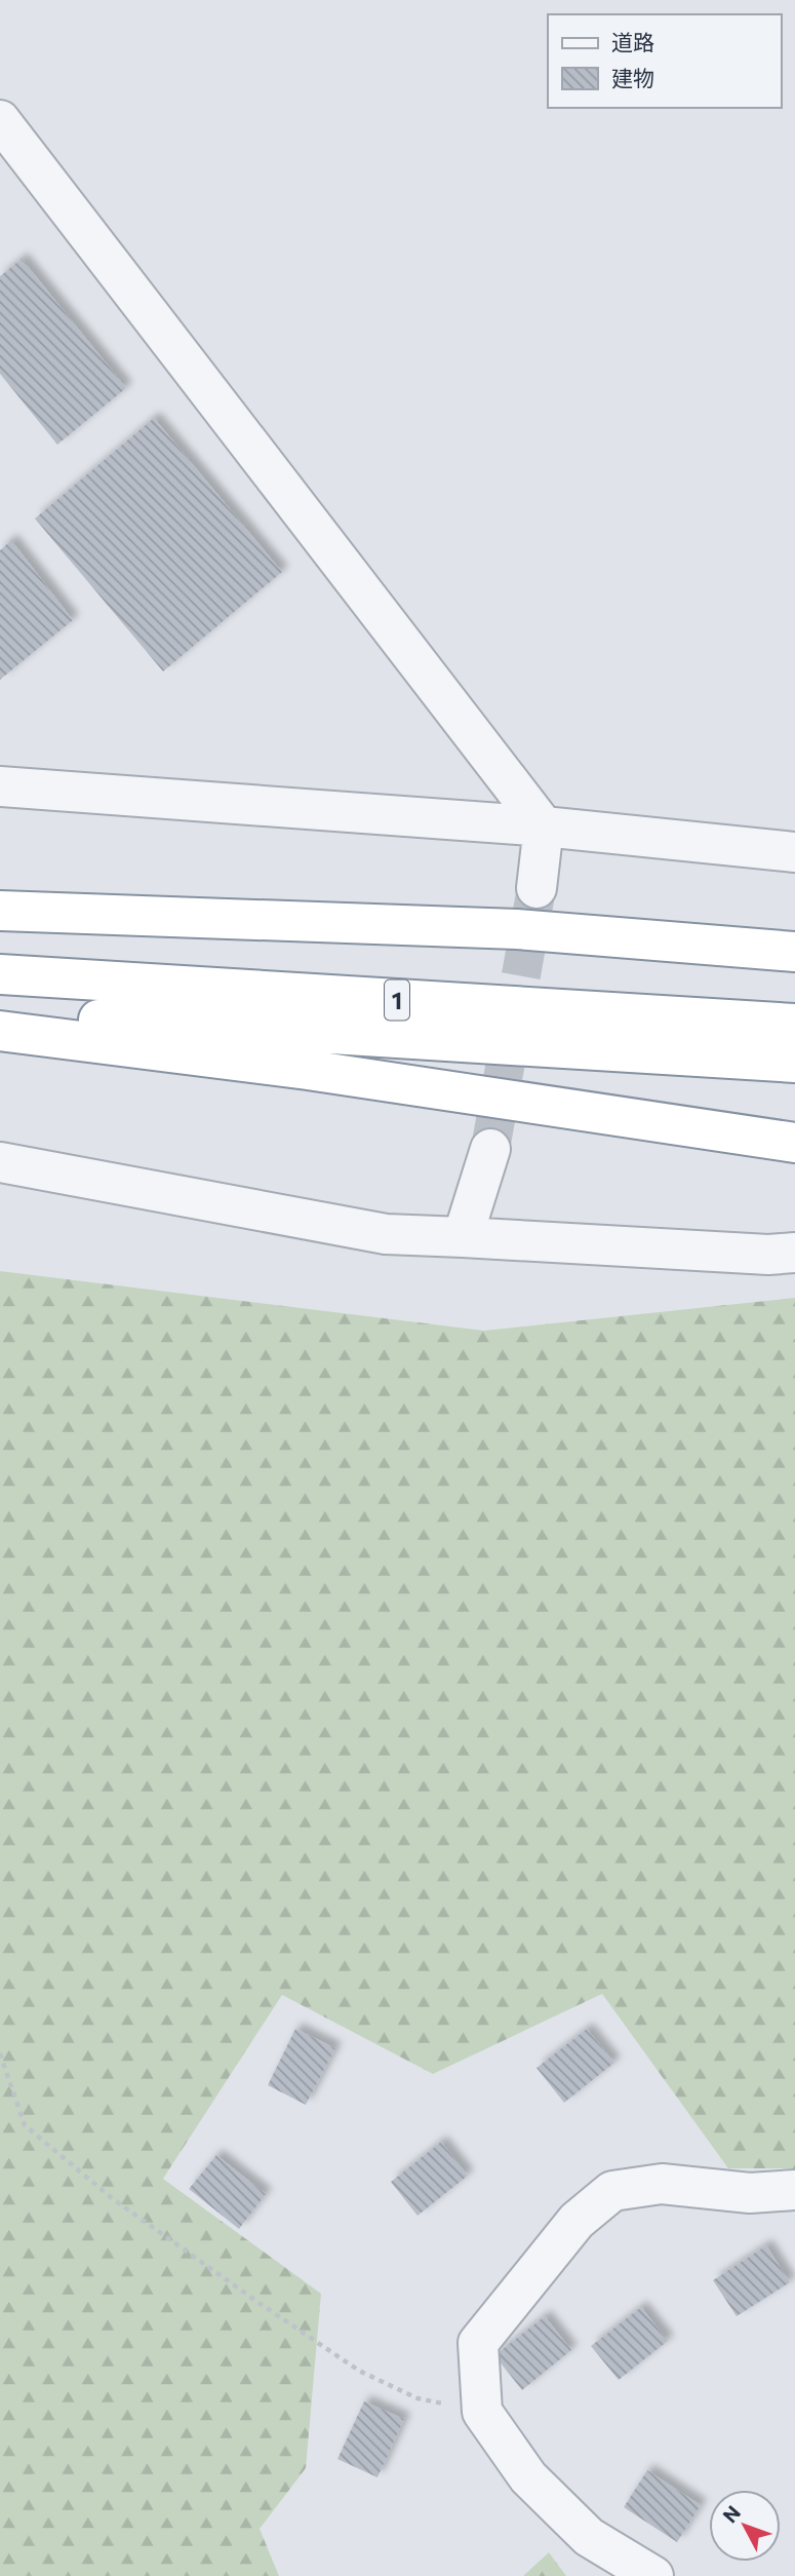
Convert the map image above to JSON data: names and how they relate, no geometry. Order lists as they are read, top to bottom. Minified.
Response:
{"streets":{"highway":["1"]},"legend":["道路","建物"],"north":"top left"}
